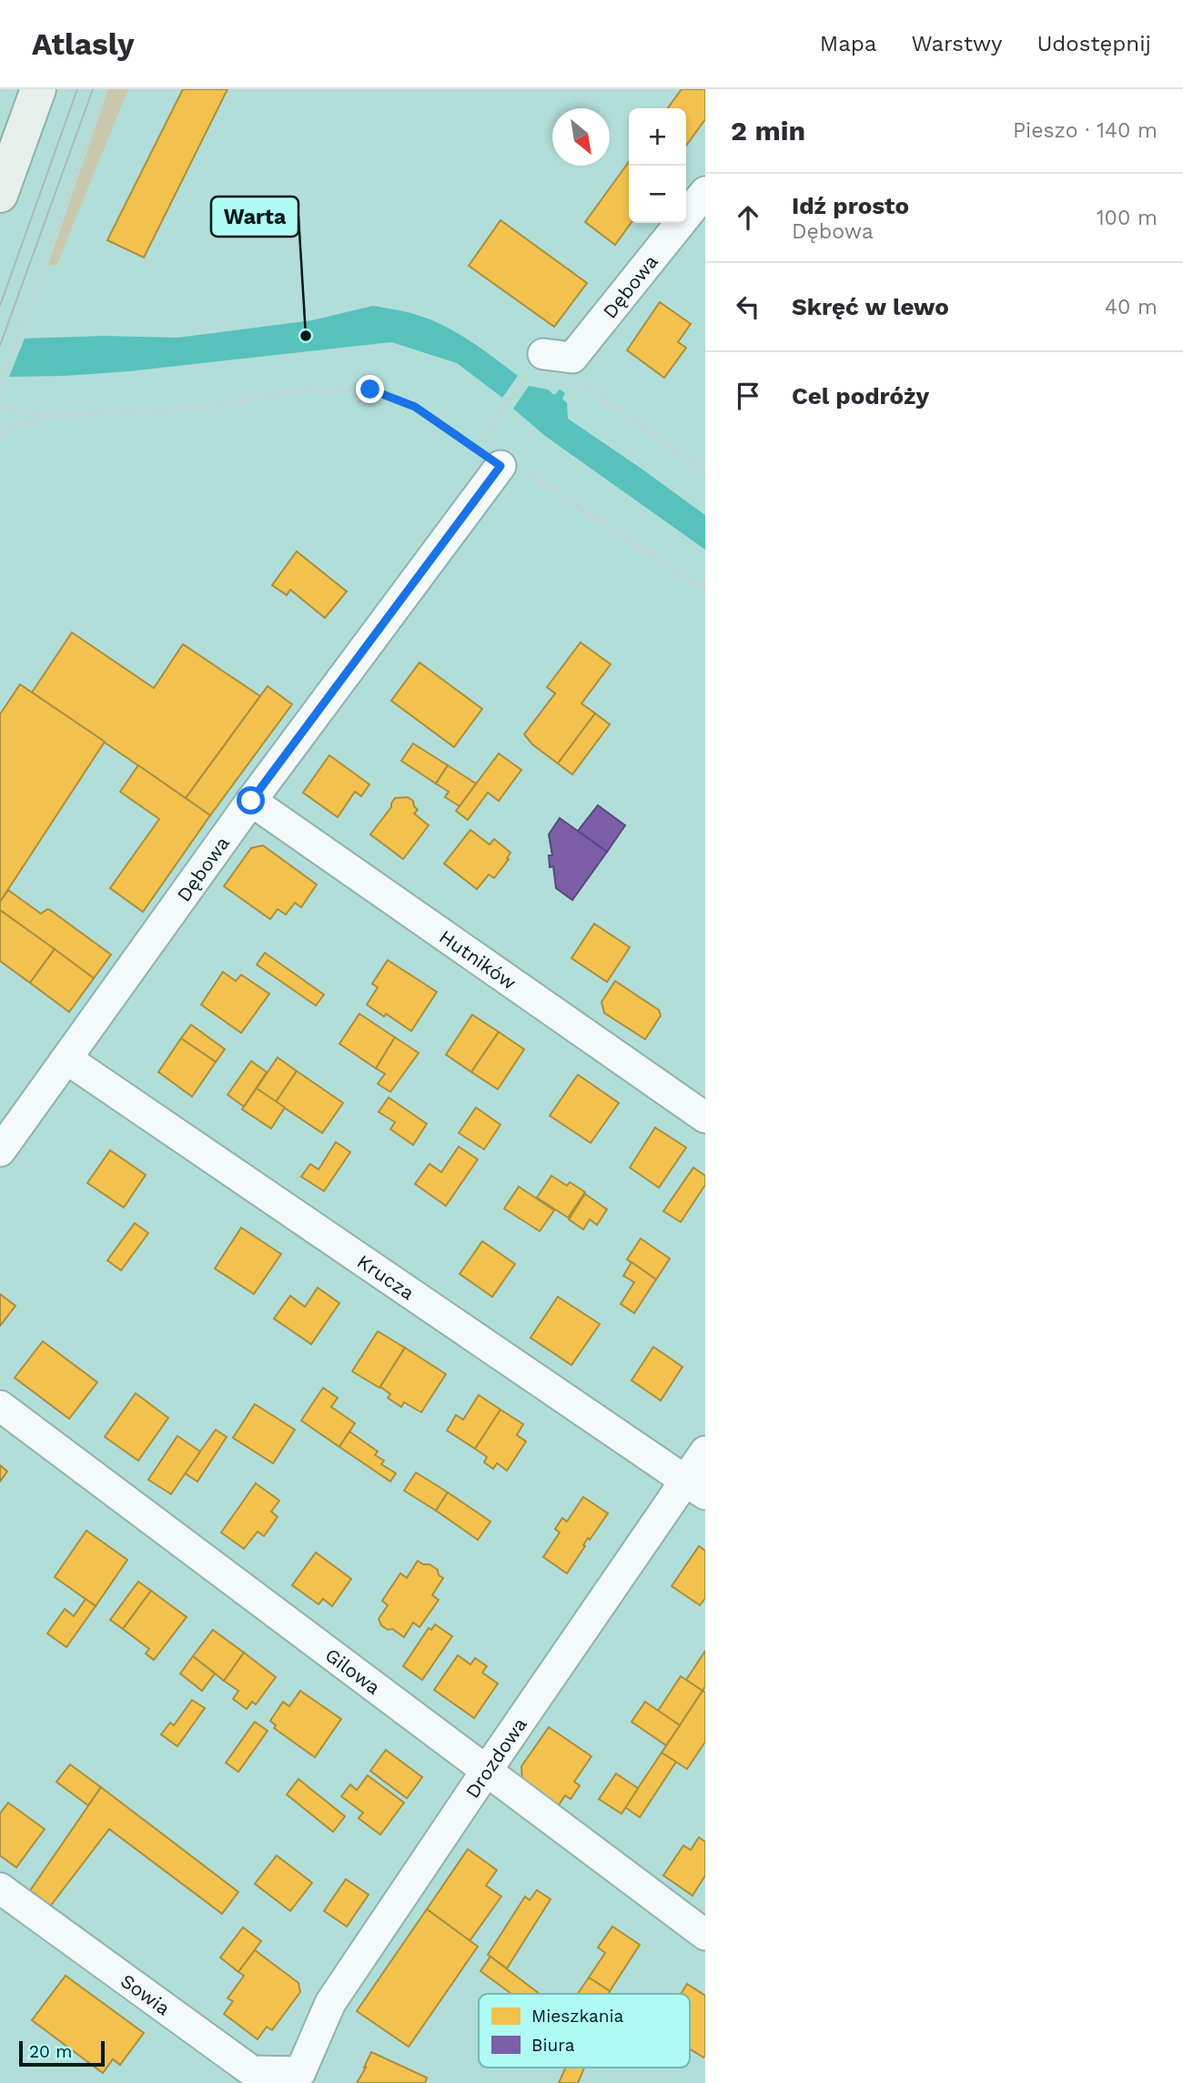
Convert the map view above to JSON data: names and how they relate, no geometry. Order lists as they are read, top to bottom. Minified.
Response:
{"streets":{"street":["Dębowa","Hutników","Krucza","Gilowa","Drozdowa","Sowia"]},"crossings":[["Dębowa","Hutników"],["Dębowa","Krucza"],["Krucza","Drozdowa"],["Gilowa","Drozdowa"],["Drozdowa","Sowia"]],"places":["Warta"],"legend":["Mieszkania","Biura"],"scale_bar":"20 m","north":"bottom right","page":{"header":"Atlasly","nav":["Mapa","Warstwy","Udostępnij"],"heading":["2 min","Pieszo · 140 m"],"map_buttons":["+","−"],"list":[["Idź prosto","Dębowa","100 m"],["Skręć w lewo","40 m"],"Cel podróży"],"scale":"20 m"}}
